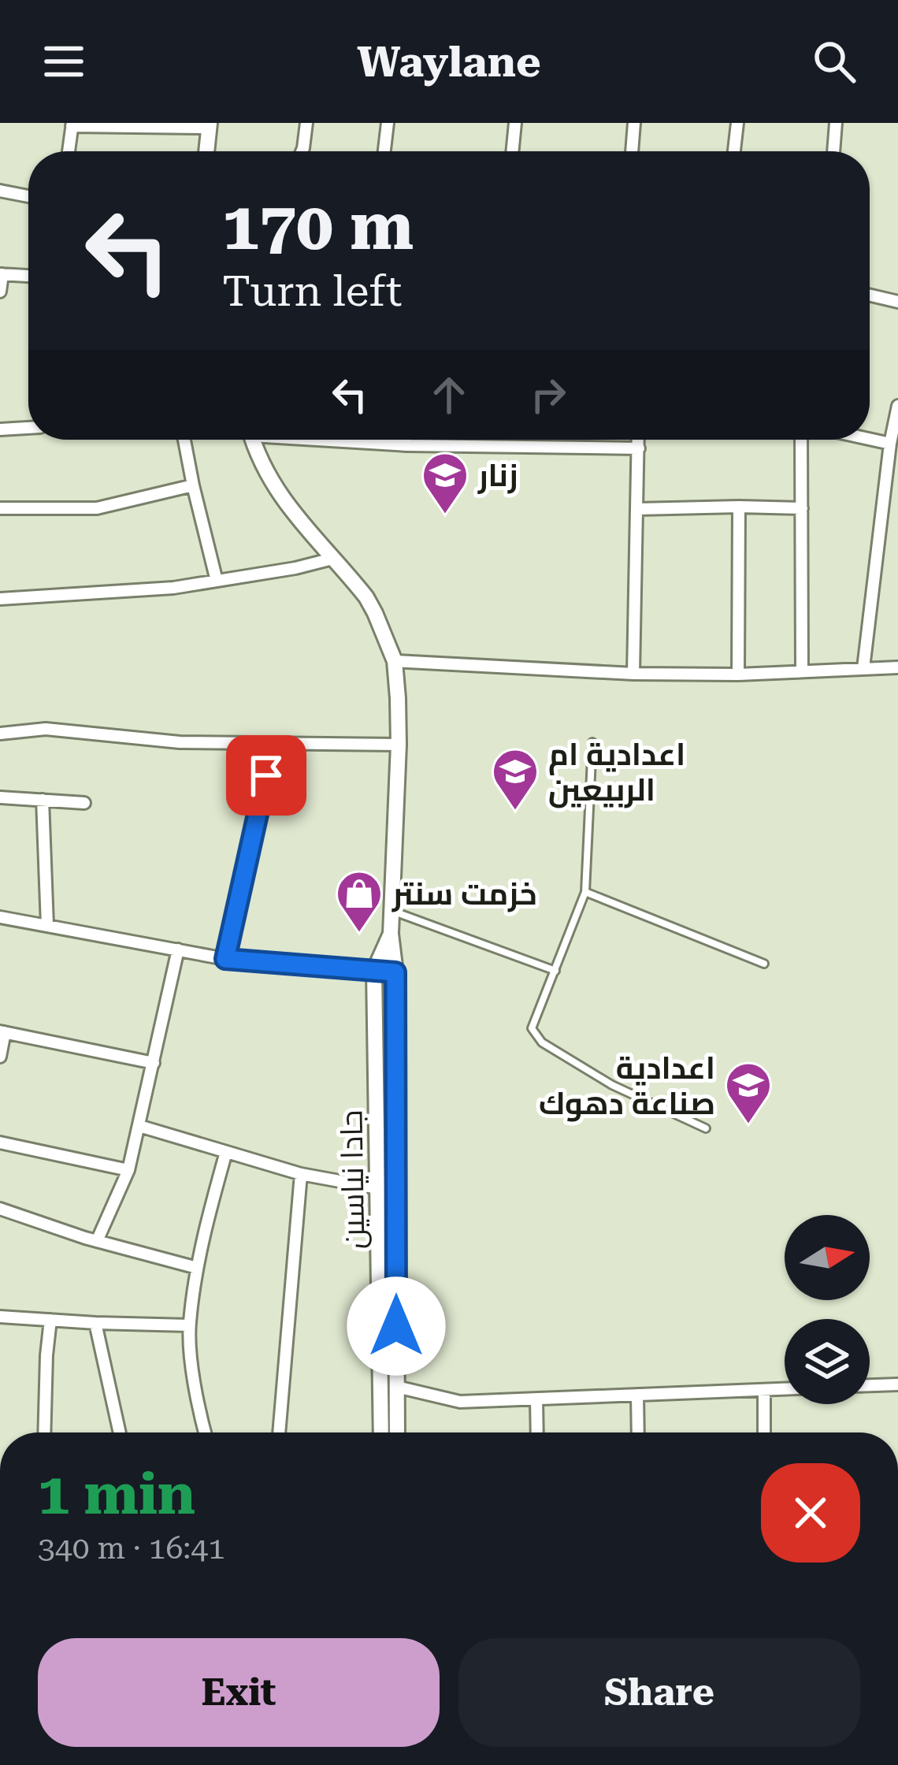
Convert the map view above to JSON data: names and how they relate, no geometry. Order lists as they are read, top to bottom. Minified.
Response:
{"streets":{"street":["جادا نیاسین"]},"places":{"school or university":["زنار","اعدادية ام الربيعين","اعدادية صناعة دهوك"],"shop":["خزمت سنتر"]},"north":"right","page":{"header":"Waylane","turn":["170 m","Turn left"],"heading":["1 min","340 m · 16:41"],"buttons":["Exit","Share"]}}
